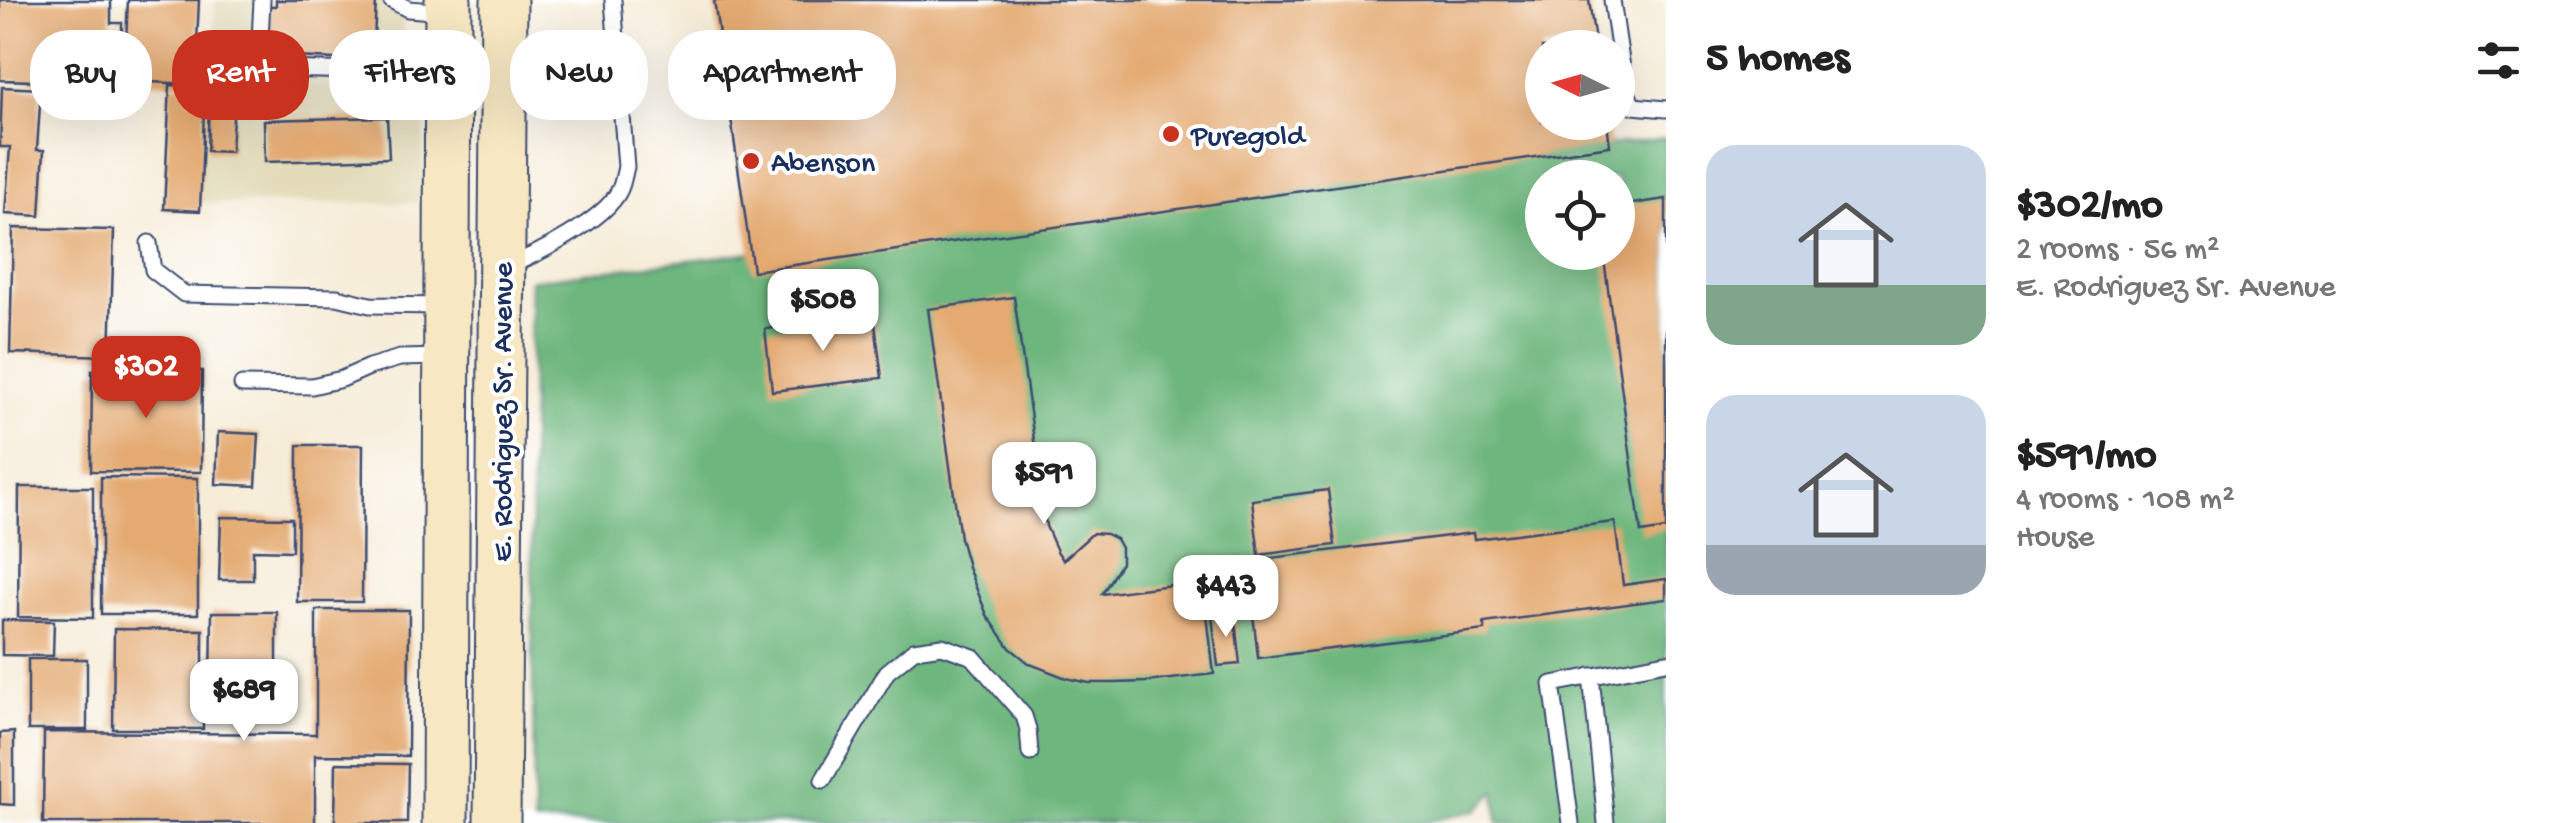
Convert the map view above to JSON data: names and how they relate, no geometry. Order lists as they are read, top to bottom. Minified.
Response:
{"streets":{"main road":["E. Rodriguez Sr. Avenue"]},"places":["Puregold","Abenson"],"north":"left","page":{"heading":"5 homes","chip":["Buy","Rent","Filters","New","Apartment"],"list":[{"name":"$302/mo","note":"2 rooms · 56 m² · E. Rodriguez Sr. Avenue"},{"name":"$591/mo","note":"4 rooms · 108 m² · House"}],"price":["$508","$302","$591","$443","$689"]}}
